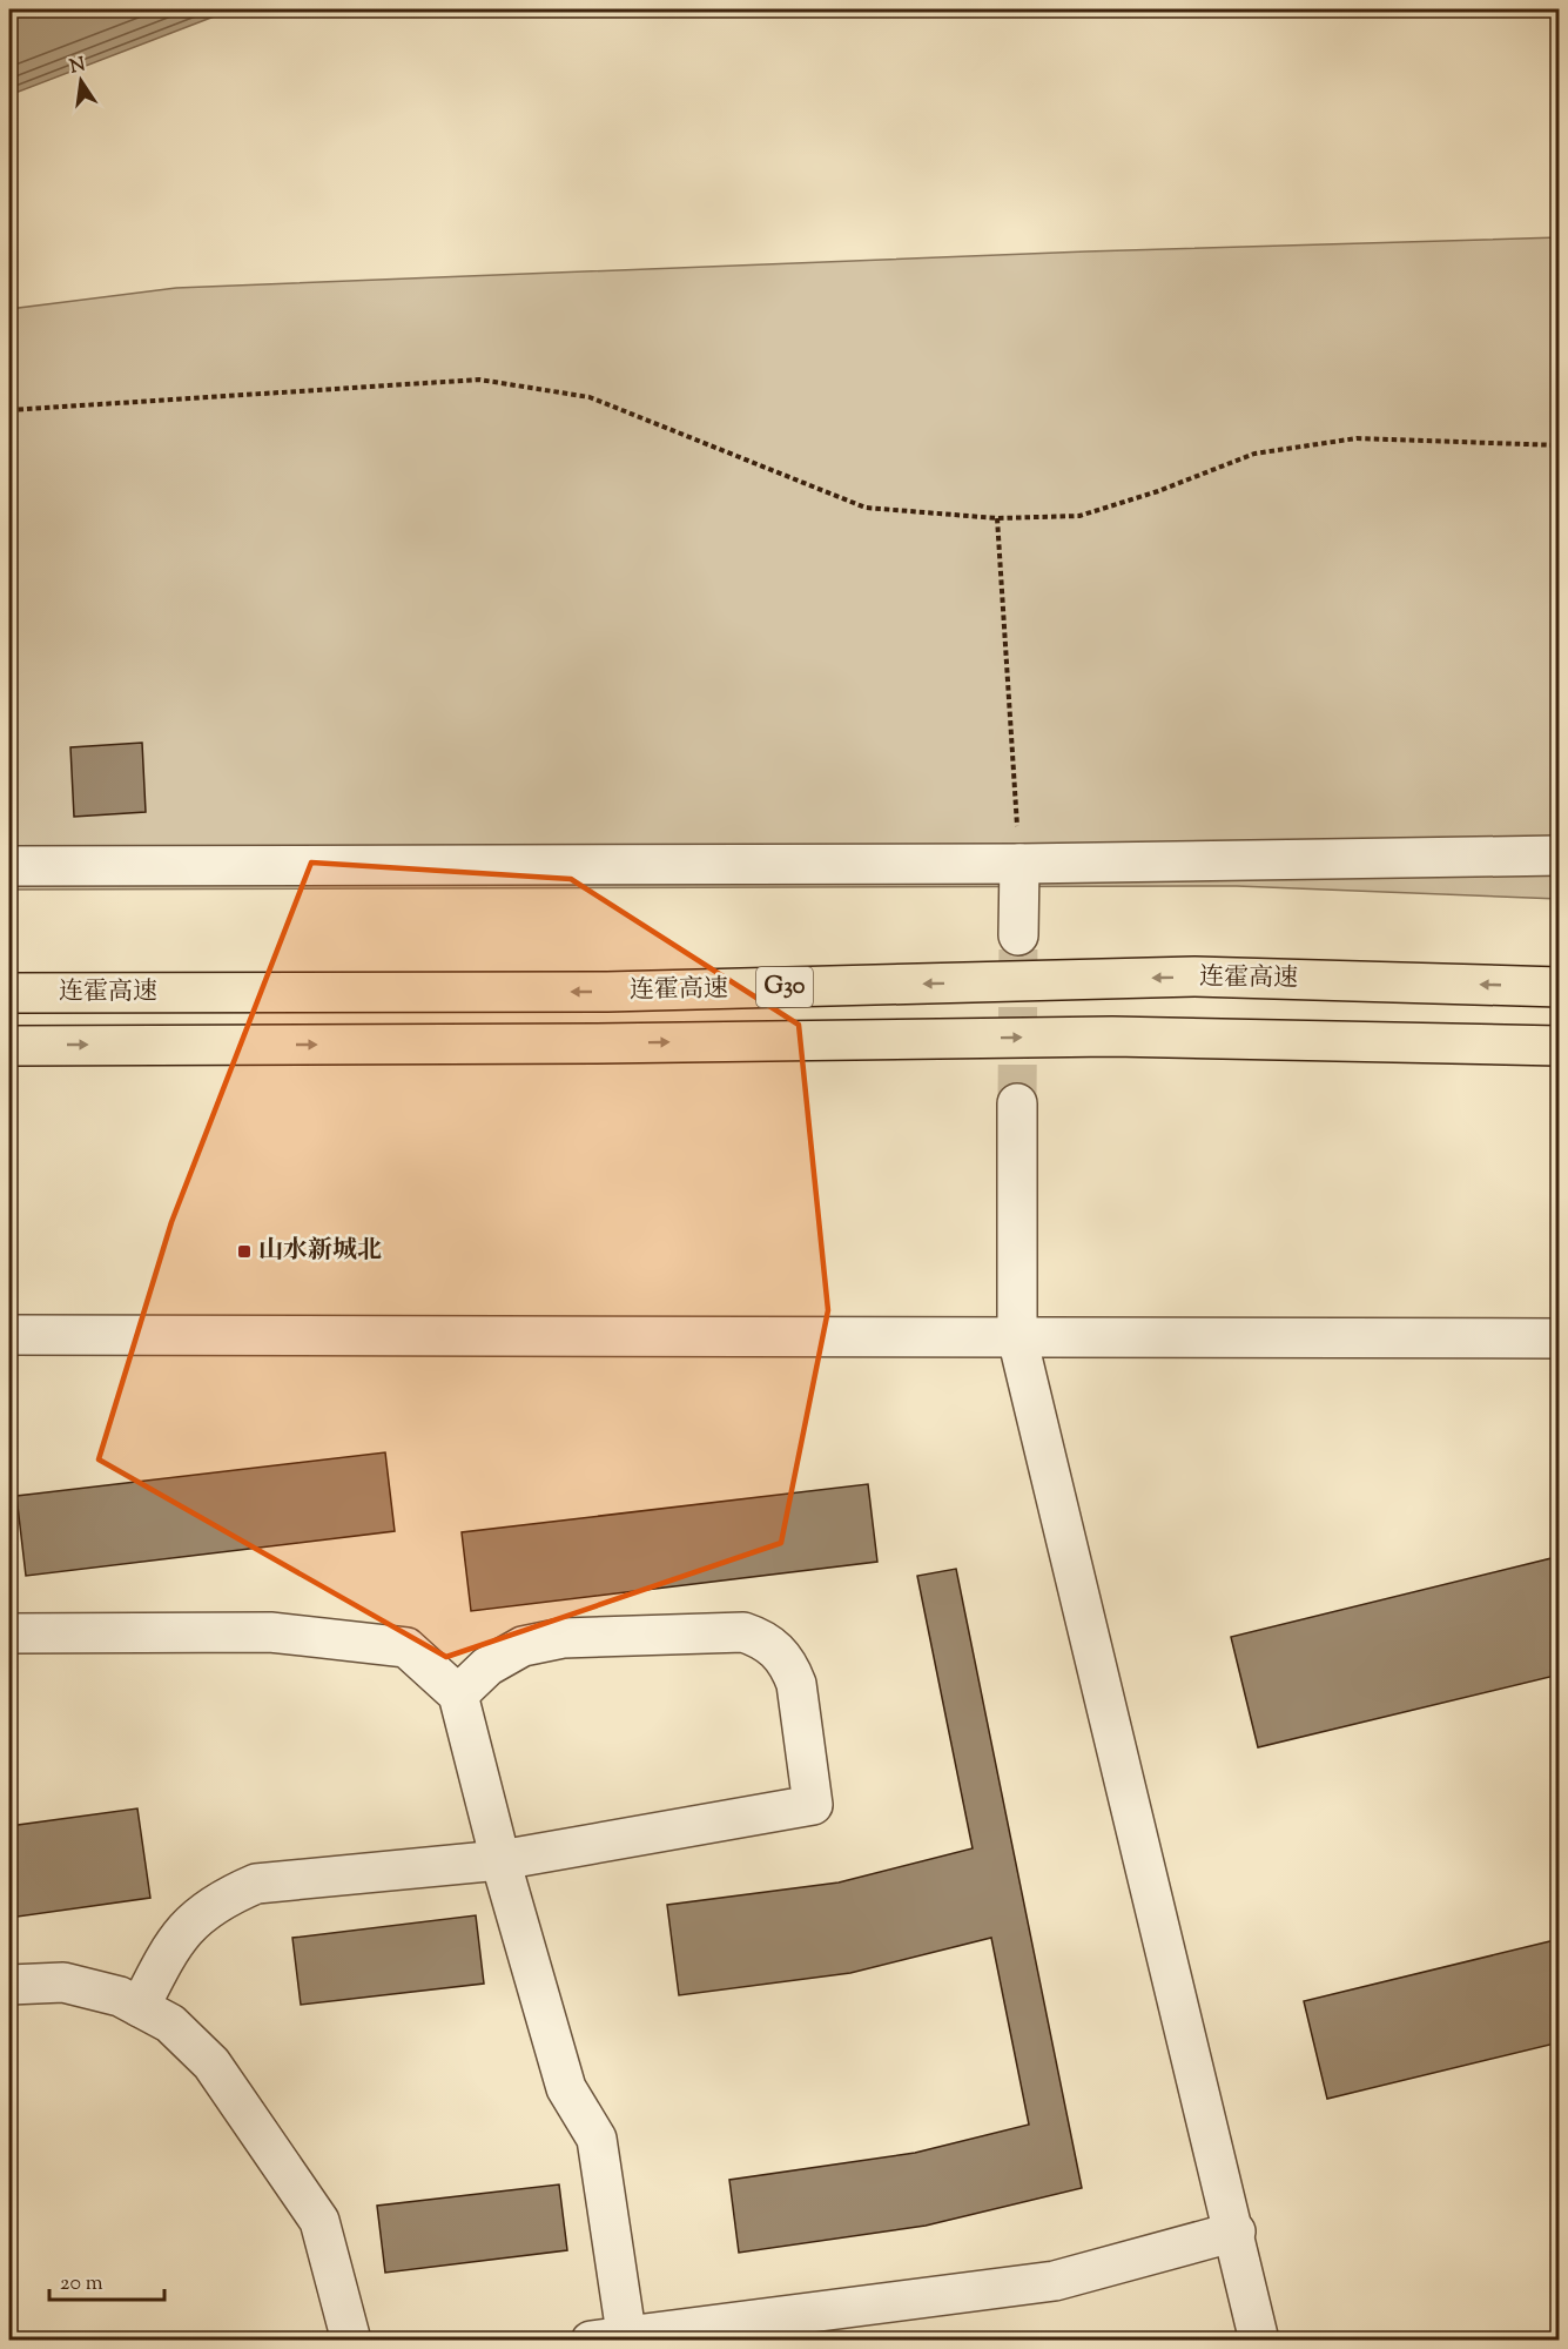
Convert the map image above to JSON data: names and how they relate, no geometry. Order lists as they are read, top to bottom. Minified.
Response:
{"streets":{"highway":["连霍高速","G30"]},"places":{"transit":["山水新城北"]},"scale_bar":"20 m","north":"top"}
